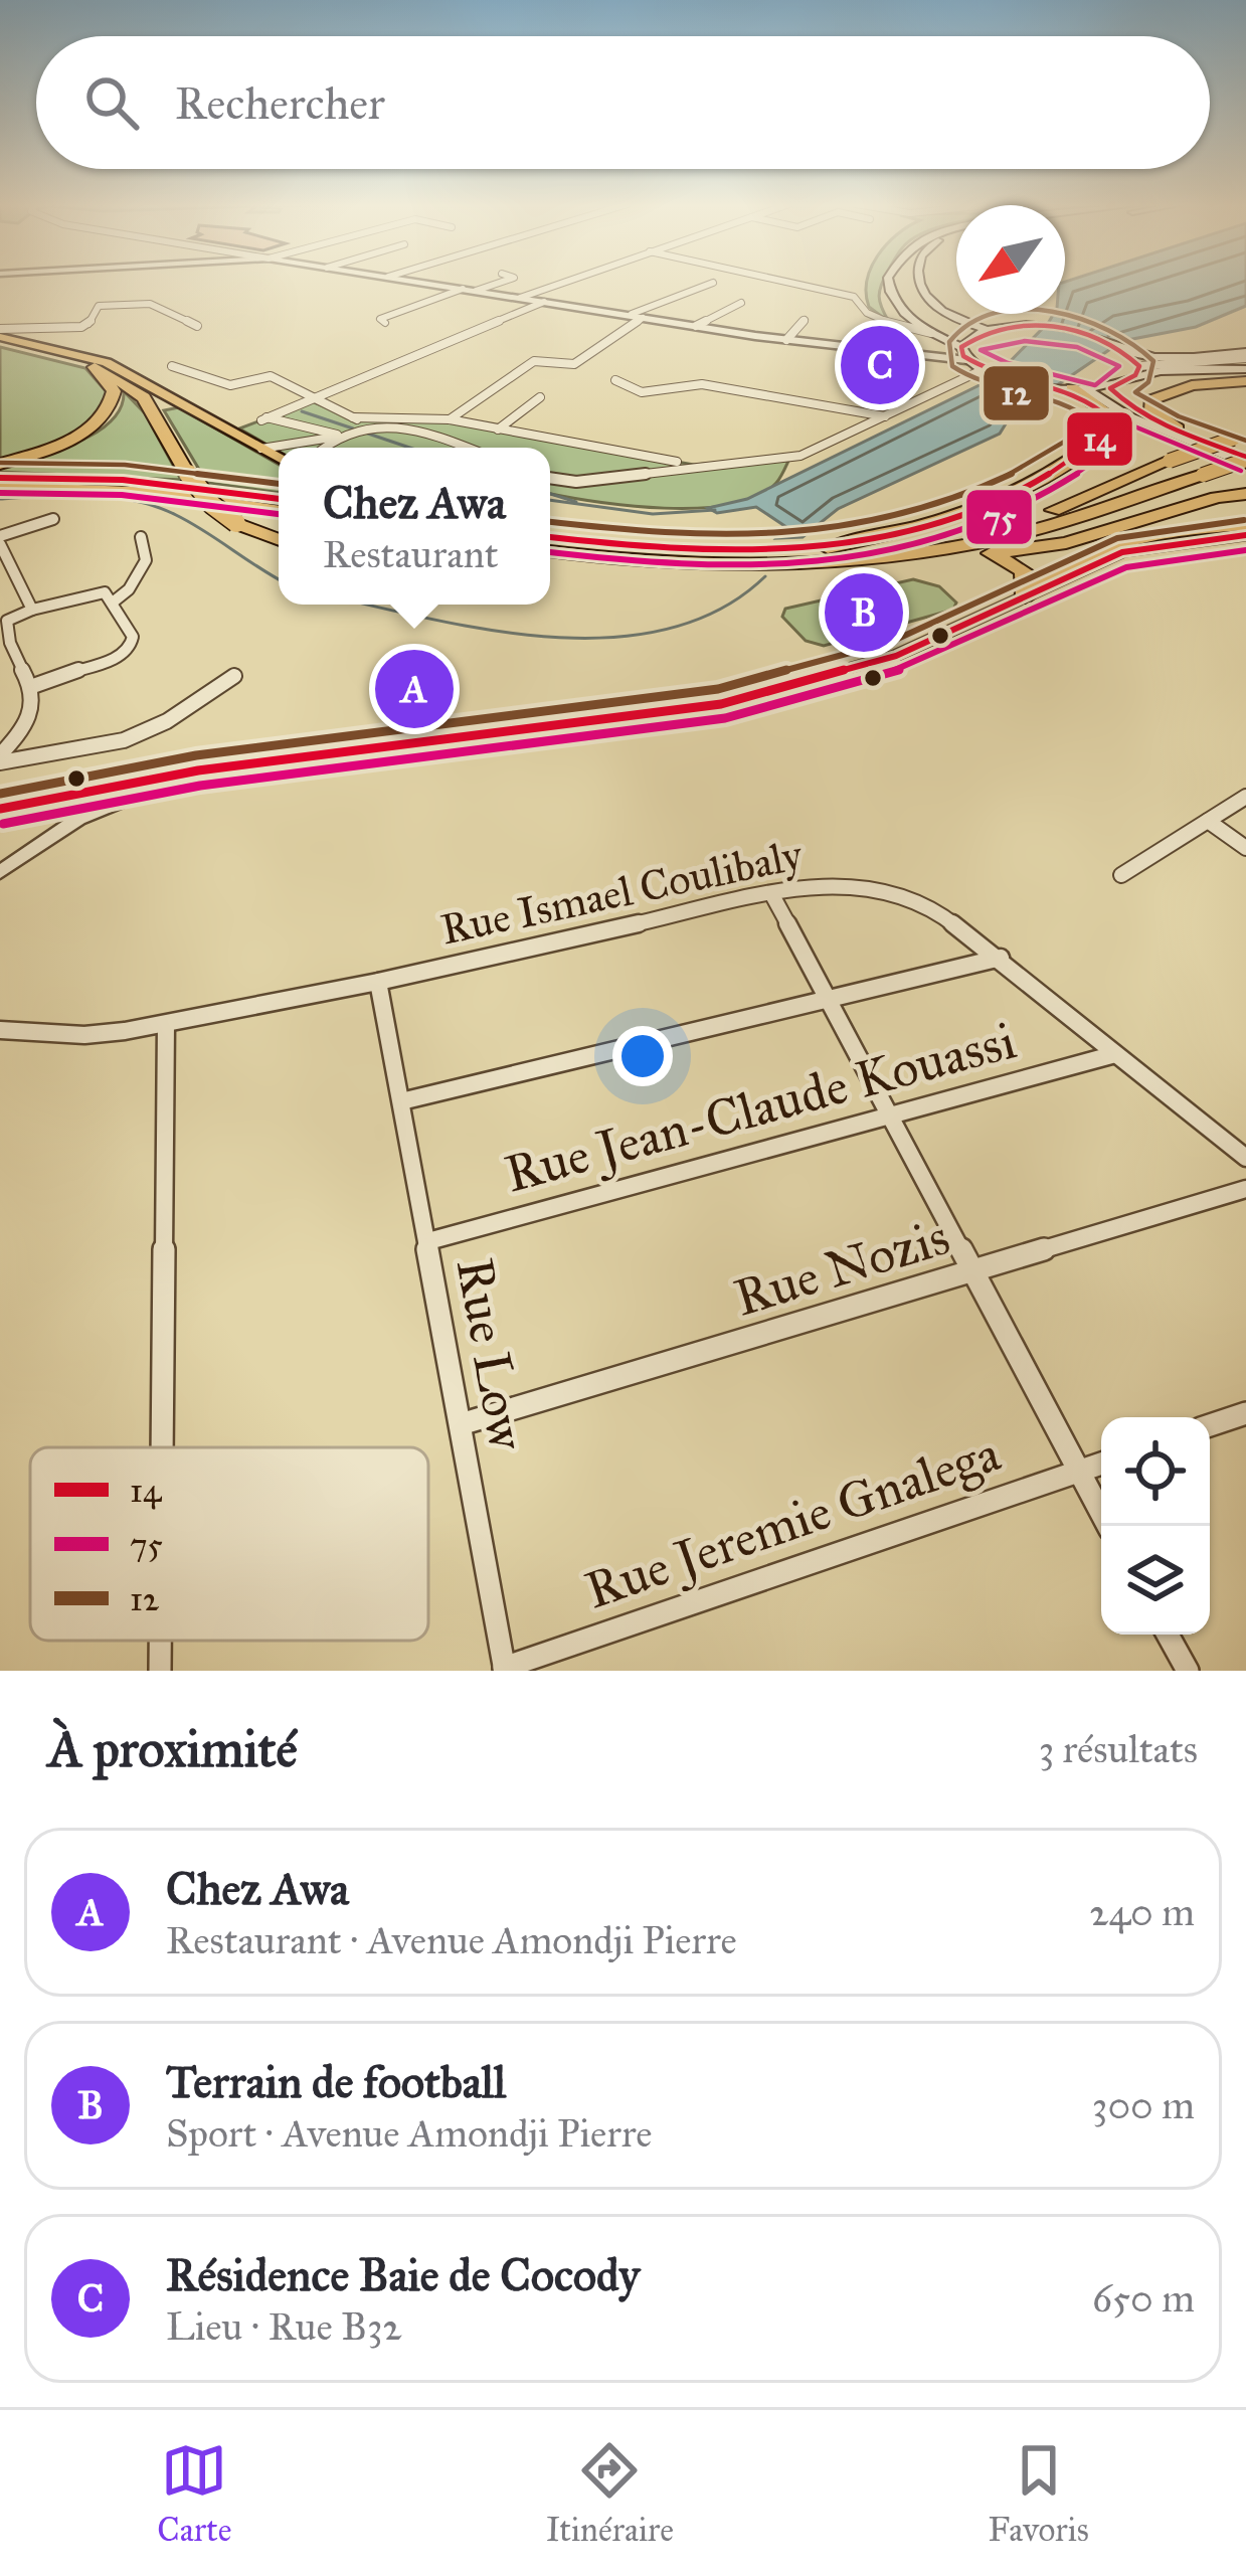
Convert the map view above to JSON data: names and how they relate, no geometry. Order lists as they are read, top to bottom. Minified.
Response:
{"streets":{"street":["Rue Ismael Coulibaly","Rue Jean-Claude Kouassi","Rue Nozis","Rue Low","Rue Jeremie Gnalega"]},"crossings":[["Rue Ismael Coulibaly","Rue Jean-Claude Kouassi"],["Rue Ismael Coulibaly","Rue Low"],["Rue Jean-Claude Kouassi","Rue Low"],["Rue Nozis","Rue Low"],["Rue Low","Rue Jeremie Gnalega"]],"lines":["transit line 12","transit line 14","transit line 75"],"legend":["14","75","12"],"north":"bottom left","page":{"search":"Rechercher","pins":["C","B","A"],"popup":["Chez Awa","Restaurant"],"heading":["À proximité","3 résultats"],"list":[{"mark":"A","name":"Chez Awa","note":"Restaurant · Avenue Amondji Pierre","value":"240 m"},{"mark":"B","name":"Terrain de football","note":"Sport · Avenue Amondji Pierre","value":"300 m"},{"mark":"C","name":"Résidence Baie de Cocody","note":"Lieu · Rue B32","value":"650 m"}],"nav":["Carte","Itinéraire","Favoris"]}}
